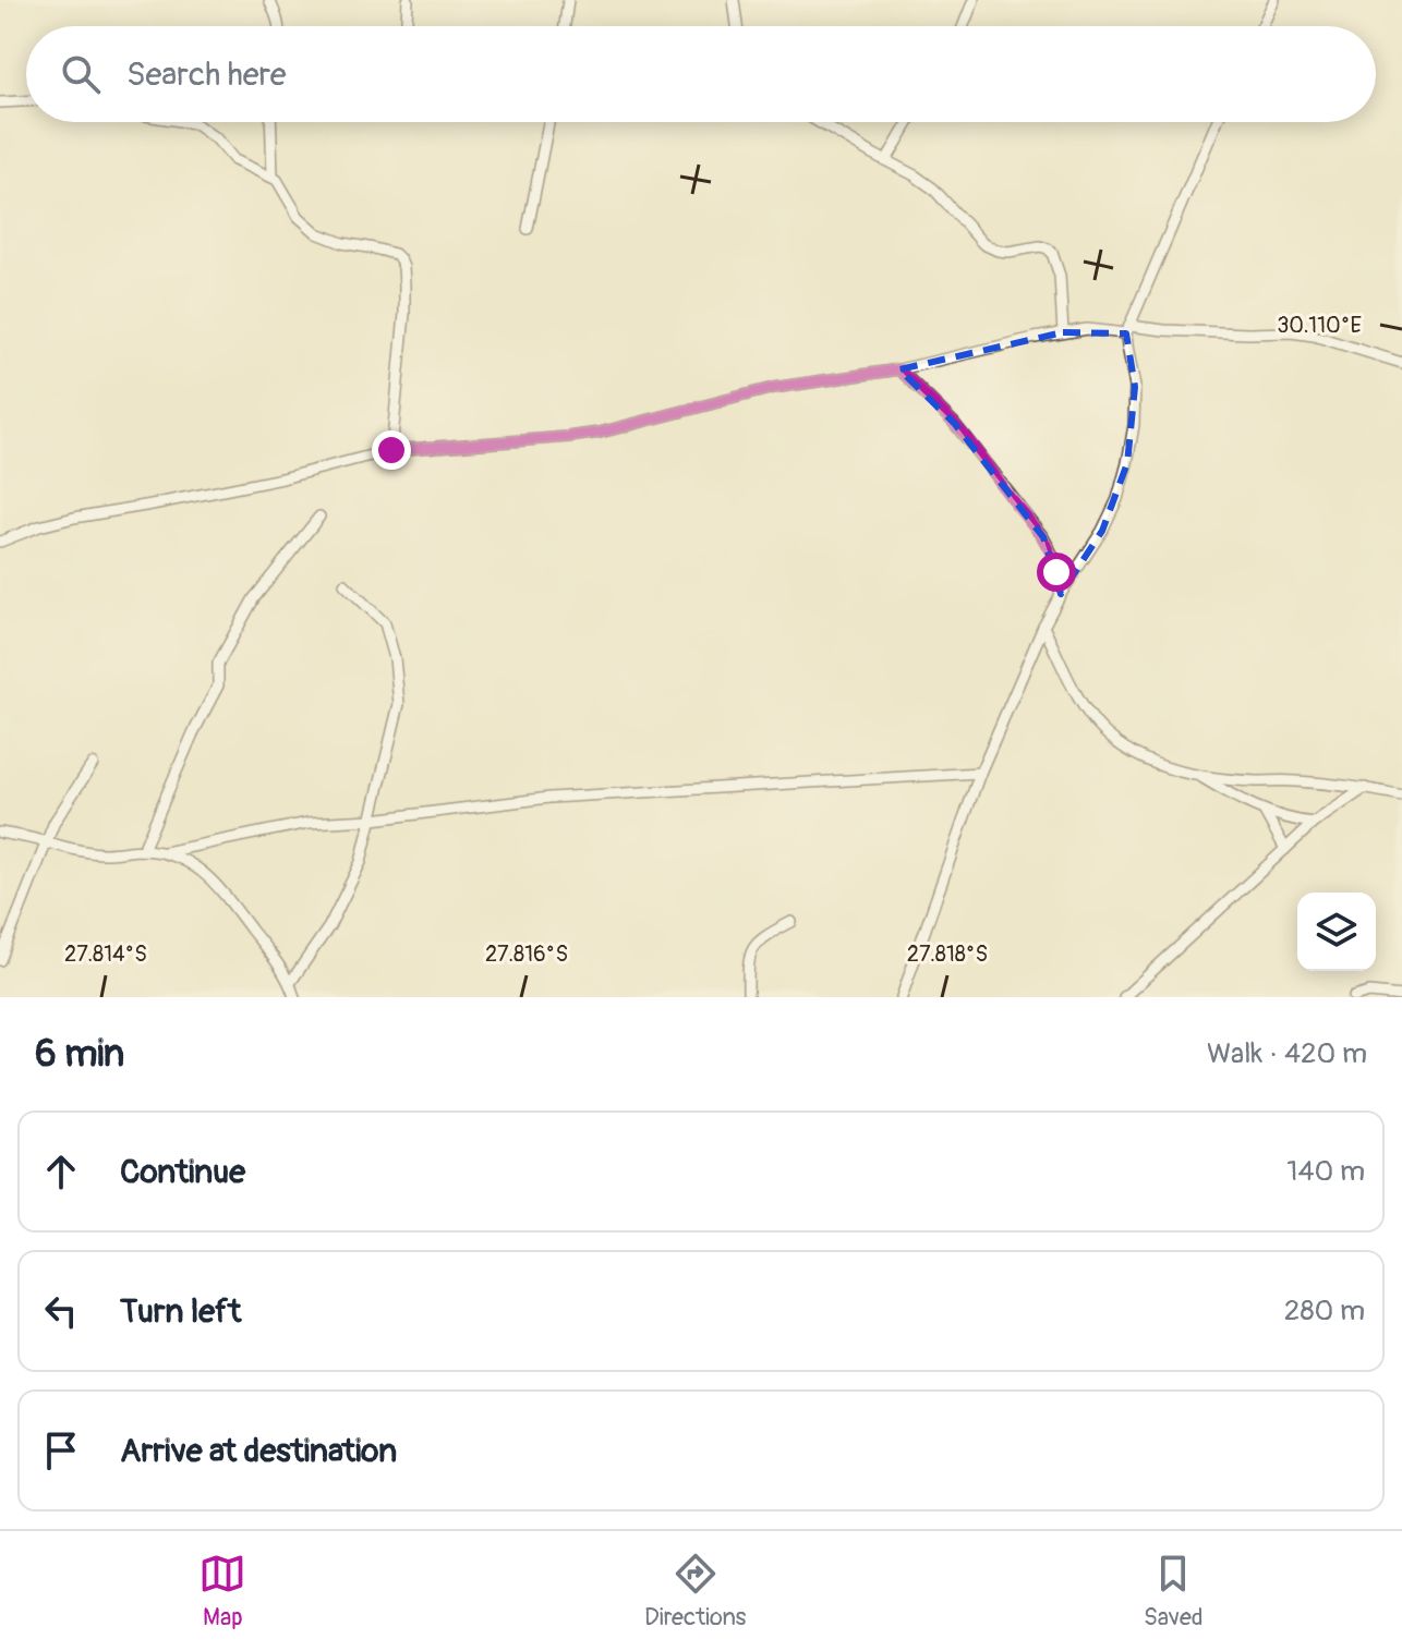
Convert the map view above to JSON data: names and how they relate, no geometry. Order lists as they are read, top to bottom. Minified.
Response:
{"page":{"search":"Search here","heading":["6 min","Walk · 420 m"],"list":[["Continue","140 m"],["Turn left","280 m"],"Arrive at destination"],"nav":["Map","Directions","Saved"]},"coordinates":["30.110°E","27.814°S","27.816°S","27.818°S"]}
